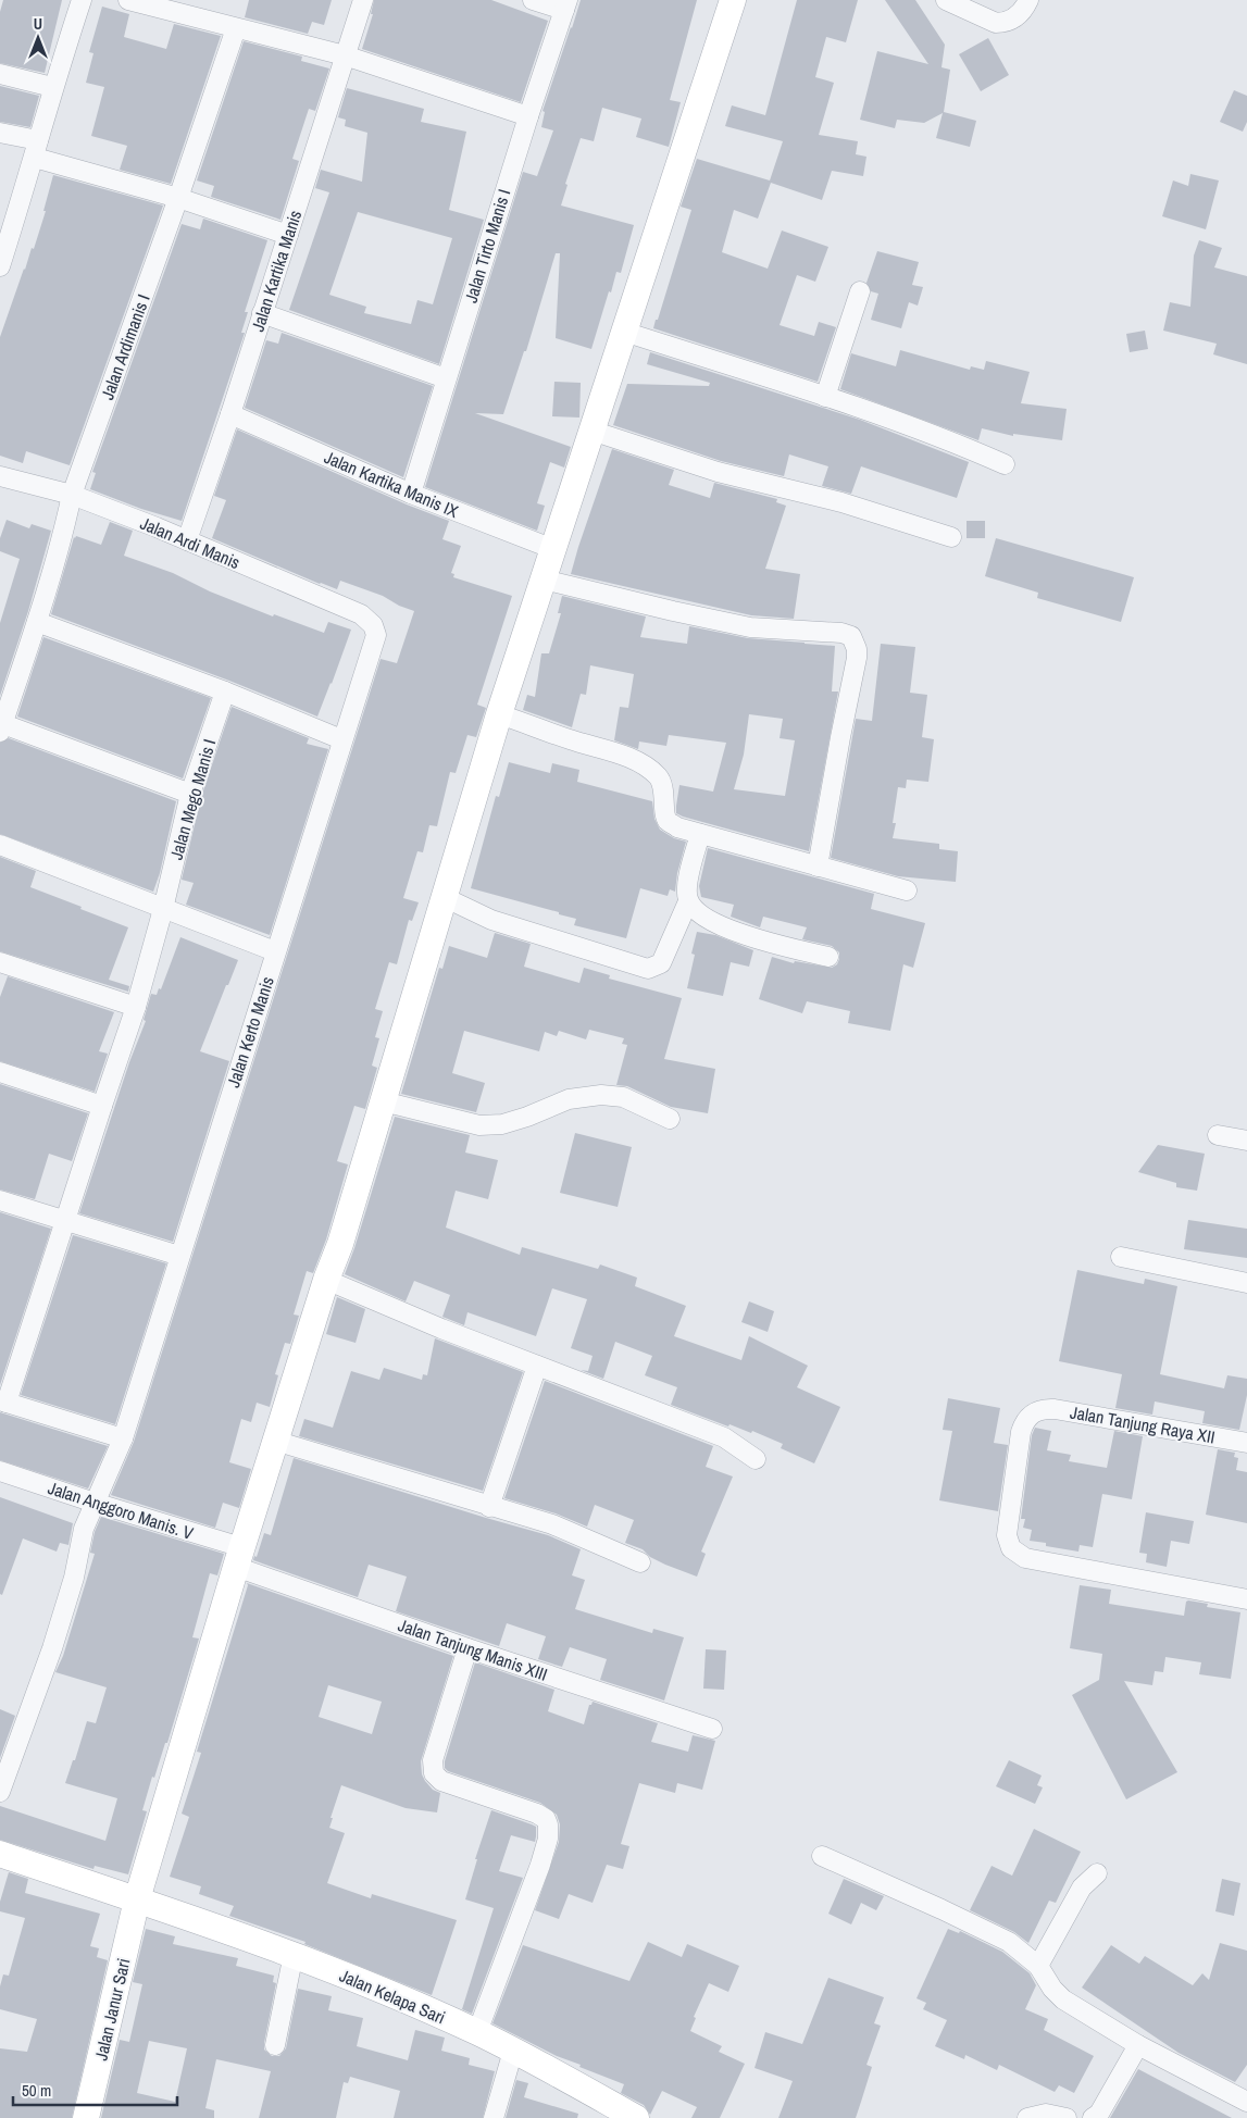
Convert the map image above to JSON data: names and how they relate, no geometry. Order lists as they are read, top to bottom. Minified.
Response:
{"streets":{"main road":["Jalan Kelapa Sari","Jalan Janur Sari"],"street":["Jalan Tirto Manis I","Jalan Kartika Manis","Jalan Ardimanis I","Jalan Kartika Manis IX","Jalan Ardi Manis","Jalan Mego Manis I","Jalan Kerto Manis","Jalan Tanjung Raya XII","Jalan Anggoro Manis. V","Jalan Tanjung Manis XIII"]},"crossings":[["Jalan Tirto Manis I","Jalan Kartika Manis IX"],["Jalan Kartika Manis","Jalan Kartika Manis IX"],["Jalan Kartika Manis","Jalan Ardi Manis"],["Jalan Ardimanis I","Jalan Ardi Manis"],["Jalan Kartika Manis IX","Jalan Janur Sari"],["Jalan Ardi Manis","Jalan Kerto Manis"],["Jalan Kerto Manis","Jalan Anggoro Manis. V"],["Jalan Anggoro Manis. V","Jalan Tanjung Manis XIII"],["Jalan Anggoro Manis. V","Jalan Janur Sari"],["Jalan Tanjung Manis XIII","Jalan Janur Sari"],["Jalan Kelapa Sari","Jalan Janur Sari"]],"scale_bar":"50 m","north":"top"}
